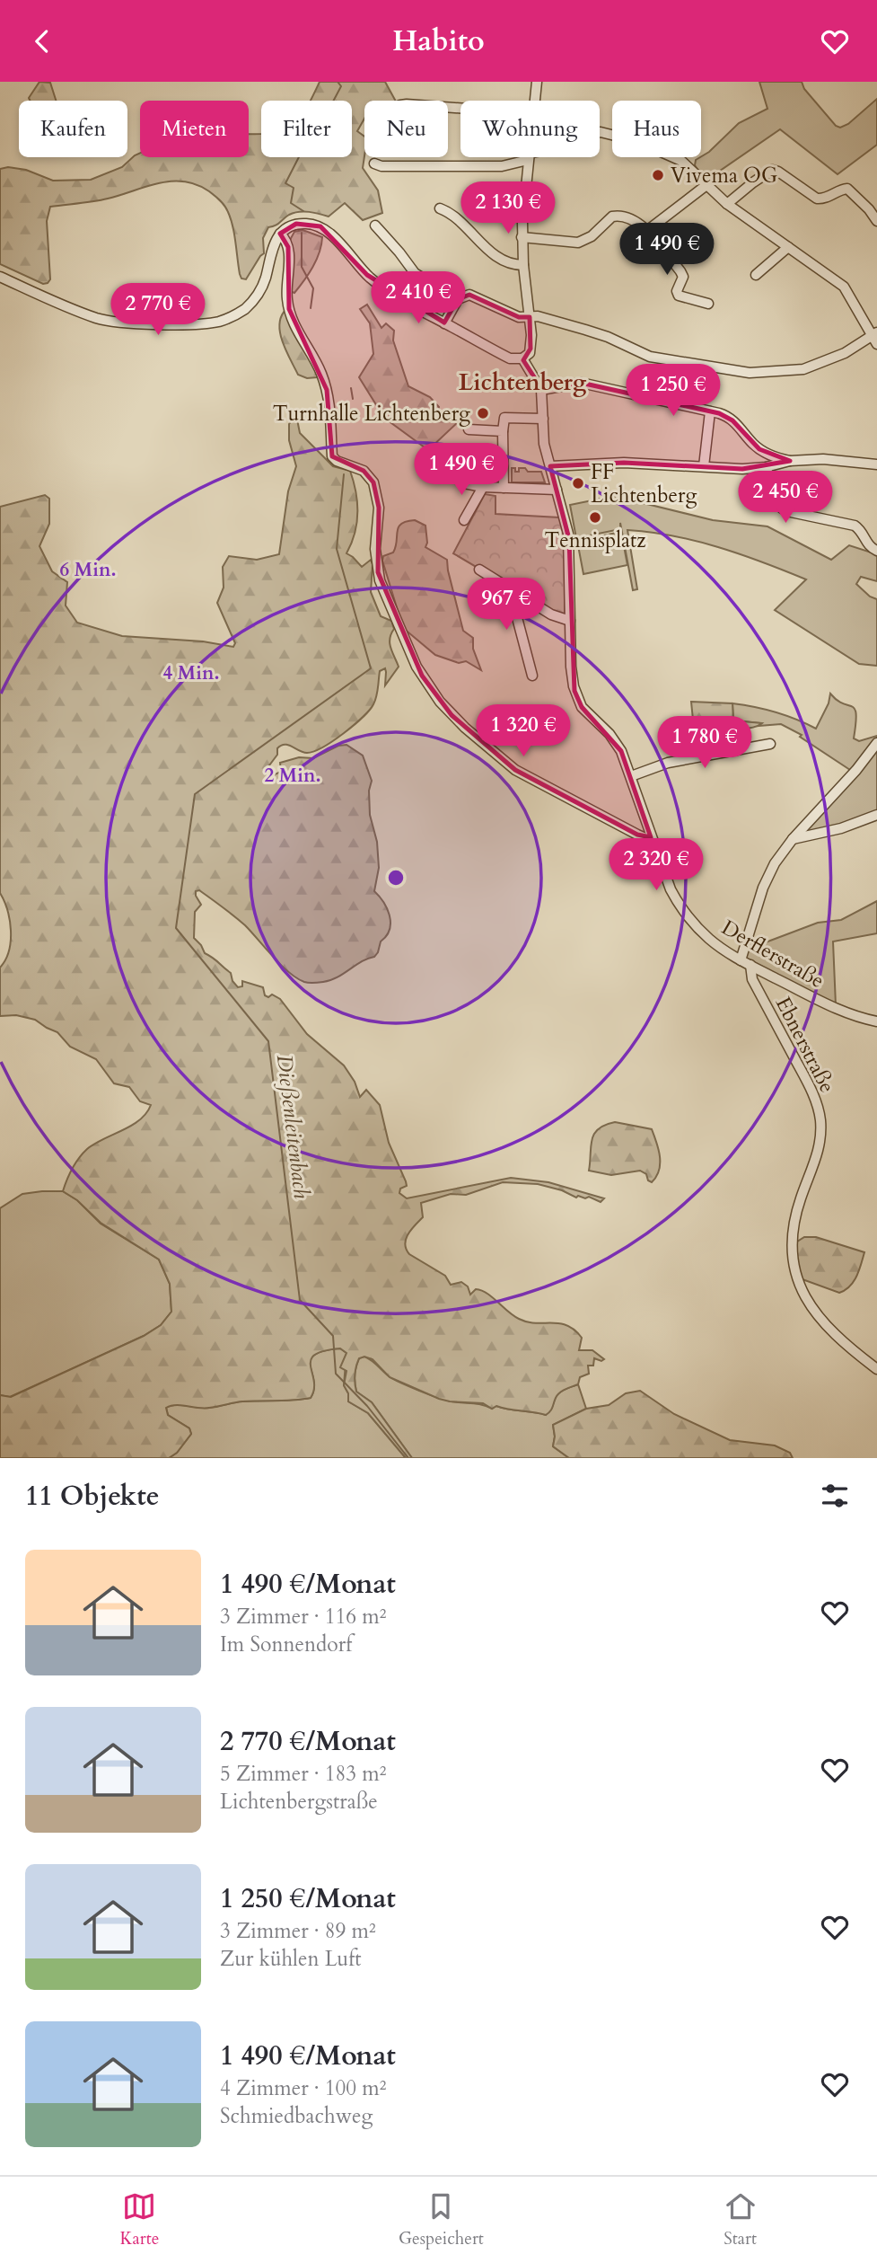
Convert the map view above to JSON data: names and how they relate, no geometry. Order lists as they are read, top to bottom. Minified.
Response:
{"streets":{"street":["Derflerstraße","Ebnerstraße"]},"crossings":[["Derflerstraße","Ebnerstraße"]],"districts":["Lichtenberg"],"water":["Dießenleitenbach"],"places":["Vivema OG","Turnhalle Lichtenberg","FF Lichtenberg","Tennisplatz"],"page":{"header":"Habito","chip":["Kaufen","Mieten","Filter","Neu","Wohnung","Haus"],"price":["2 130 €","1 490 €","2 410 €","2 770 €","1 250 €","1 490 €","2 450 €","967 €","1 320 €","1 780 €","2 320 €"],"heading":"11 Objekte","list":[{"name":"1 490 €/Monat","note":"3 Zimmer · 116 m² · Im Sonnendorf"},{"name":"2 770 €/Monat","note":"5 Zimmer · 183 m² · Lichtenbergstraße"},{"name":"1 250 €/Monat","note":"3 Zimmer · 89 m² · Zur kühlen Luft"},{"name":"1 490 €/Monat","note":"4 Zimmer · 100 m² · Schmiedbachweg"}],"tabs":["Karte","Gespeichert","Start"]},"rings":["6 Min.","4 Min.","2 Min."]}
